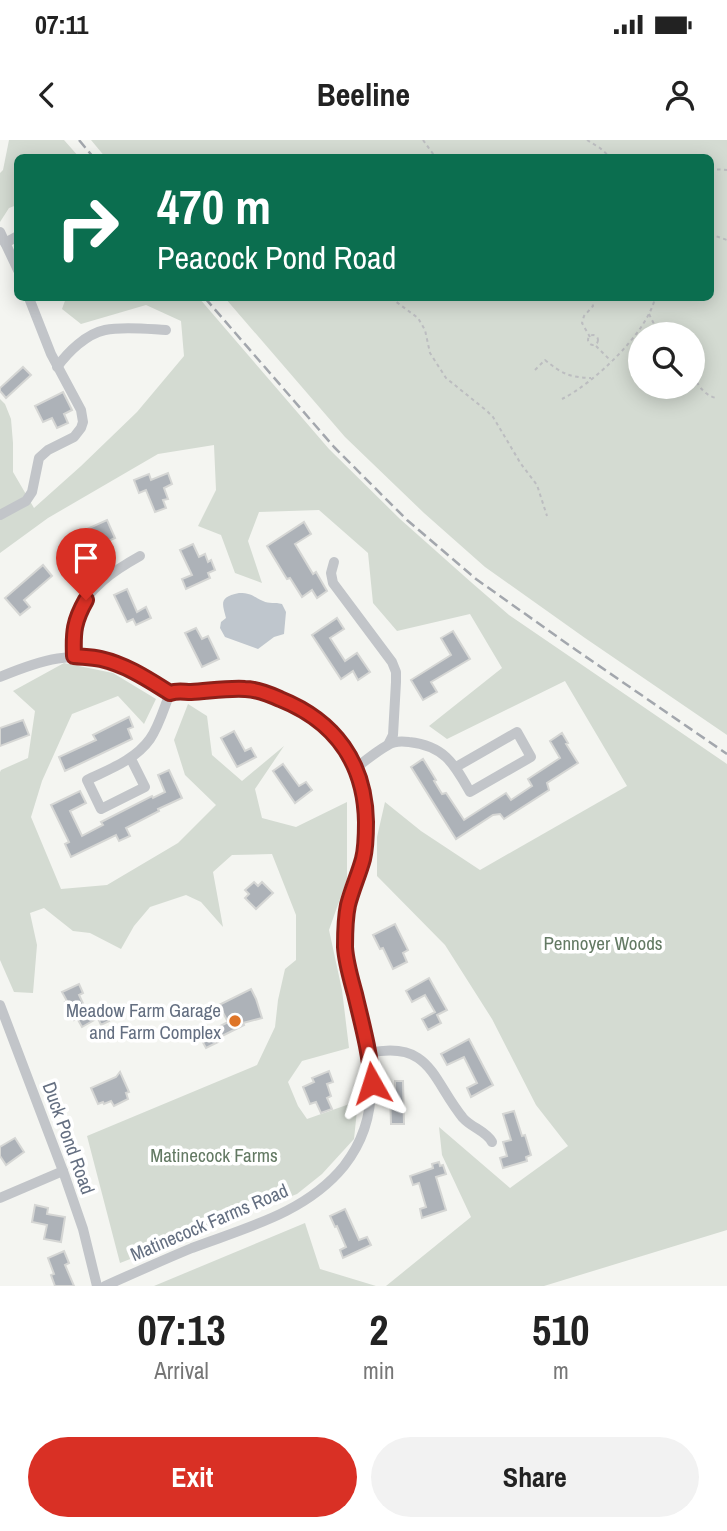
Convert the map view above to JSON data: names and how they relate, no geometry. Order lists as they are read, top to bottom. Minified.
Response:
{"streets":{"street":["Duck Pond Road","Matinecock Farms Road"]},"parks":["Pennoyer Woods","Matinecock Farms"],"places":["Meadow Farm Garage and Farm Complex"],"page":{"status":"07:11","header":"Beeline","turn":["470 m","Peacock Pond Road"],"eta":["07:13","Arrival","2","min","510","m"],"buttons":["Exit","Share"]}}
